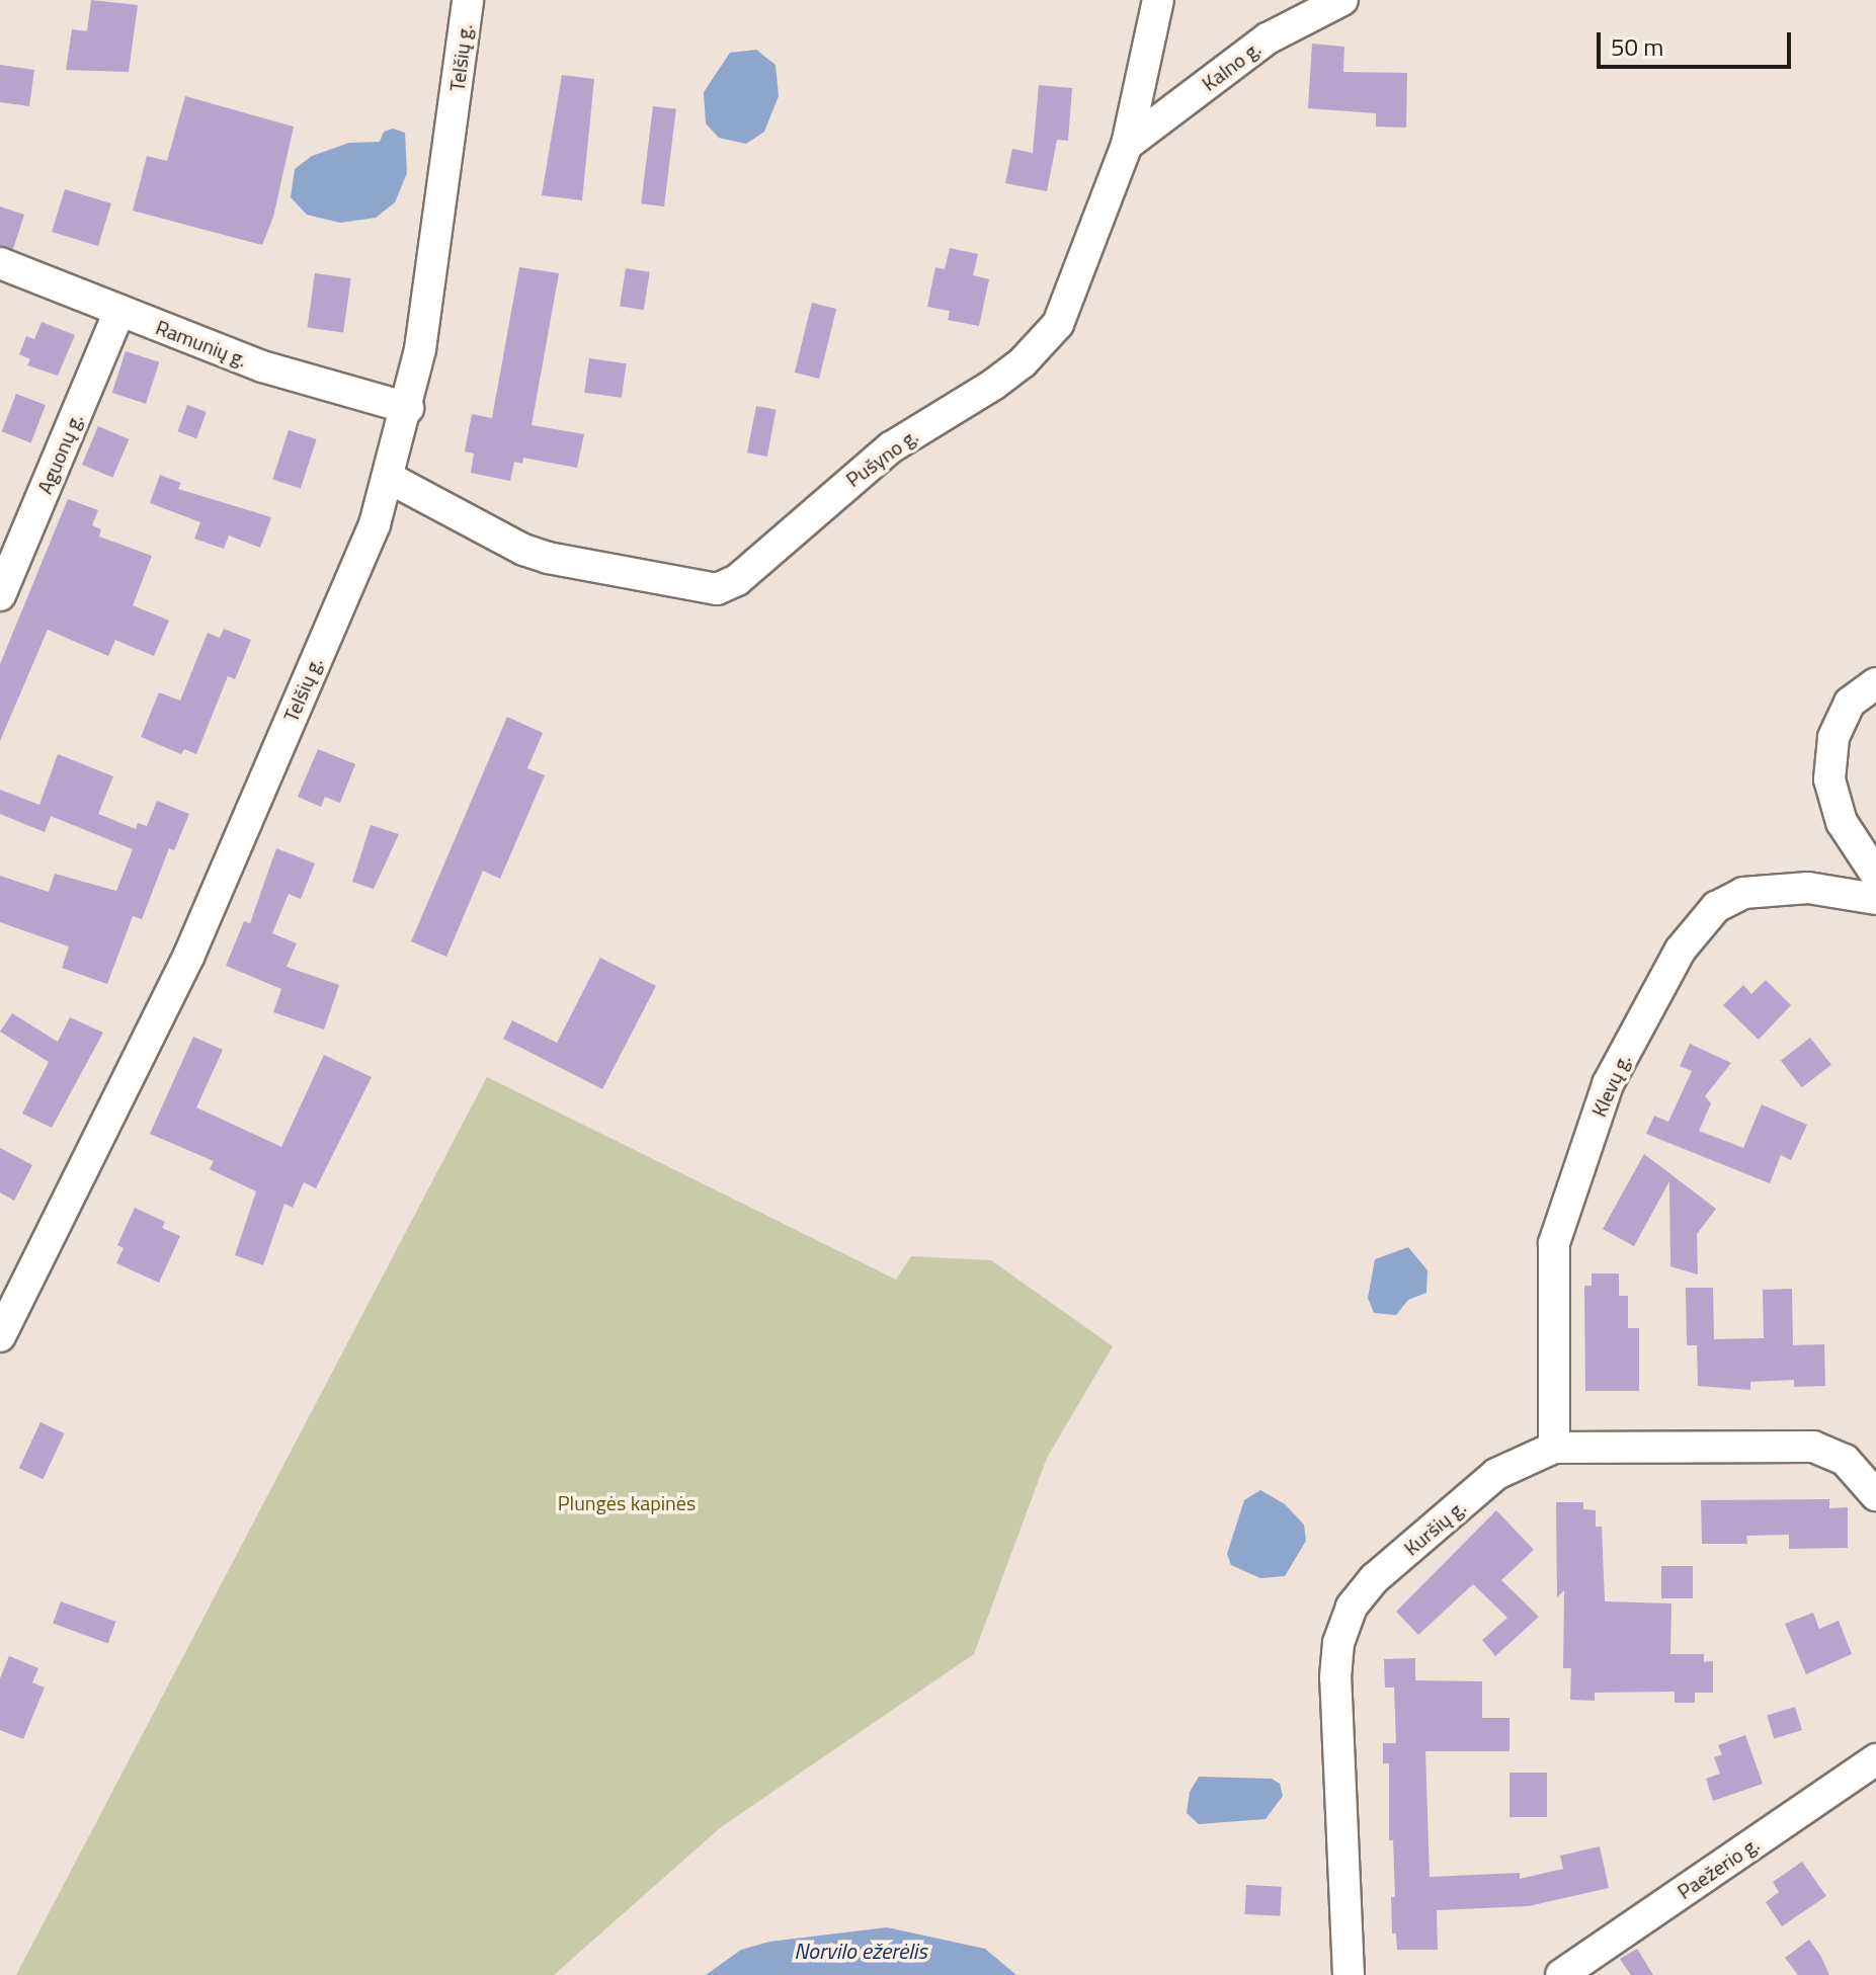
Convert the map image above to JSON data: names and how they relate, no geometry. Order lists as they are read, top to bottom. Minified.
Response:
{"streets":{"street":["Telšių g.","Kalno g.","Ramunių g.","Aguonų g.","Pušyno g.","Klevų g.","Kuršių g.","Paežerio g."]},"crossings":[["Telšių g.","Ramunių g."],["Telšių g.","Pušyno g."],["Kalno g.","Pušyno g."],["Ramunių g.","Aguonų g."],["Klevų g.","Kuršių g."]],"water":["Norvilo ežerėlis"],"parks":["Plungės kapinės"],"scale_bar":"50 m"}
